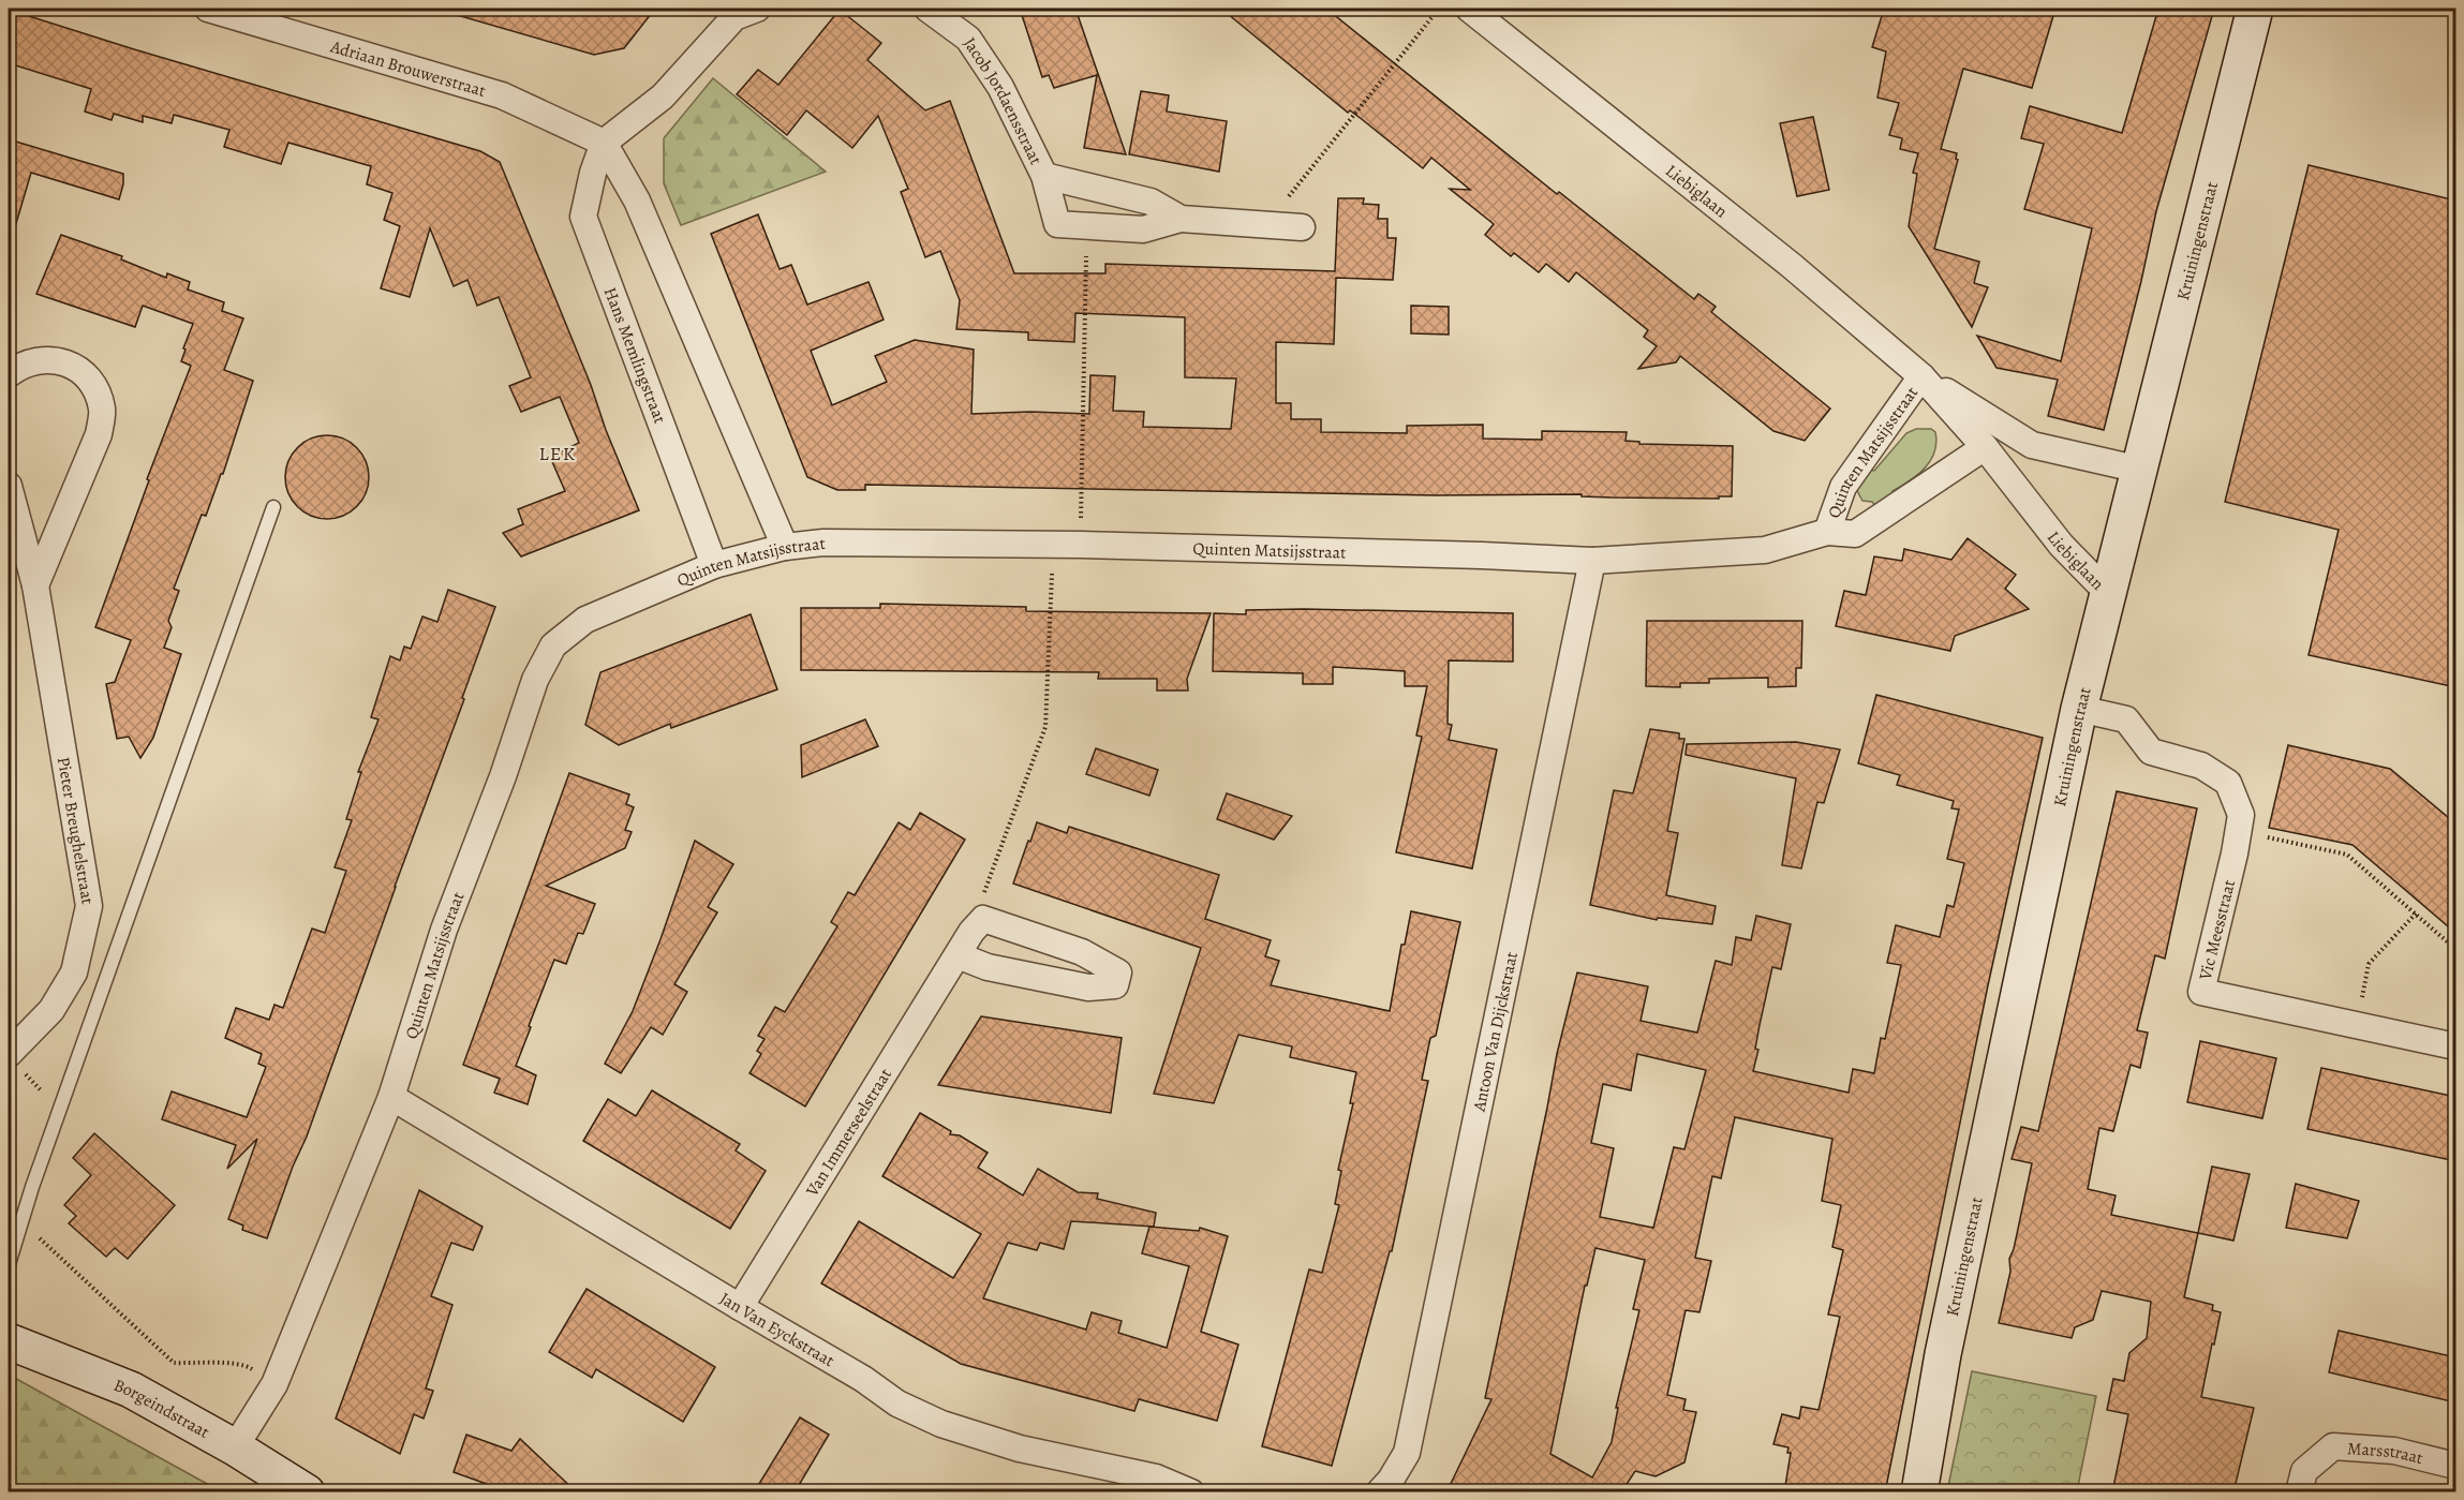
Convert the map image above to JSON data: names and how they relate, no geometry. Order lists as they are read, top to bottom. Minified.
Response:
{"streets":{"street":["Adriaan Brouwerstraat","Jacob Jordaensstraat","Liebiglaan","Kruiningenstraat","Hans Memlingstraat","Quinten Matsijsstraat","Pieter Breughelstraat","Vic Meesstraat","Antoon Van Dijckstraat","Van Immerseelstraat","Jan Van Eyckstraat","Borgeindstraat","Marsstraat"]},"crossings":[["Adriaan Brouwerstraat","Hans Memlingstraat"],["Liebiglaan","Kruiningenstraat"],["Liebiglaan","Quinten Matsijsstraat"],["Kruiningenstraat","Vic Meesstraat"],["Hans Memlingstraat","Quinten Matsijsstraat"],["Quinten Matsijsstraat","Antoon Van Dijckstraat"],["Quinten Matsijsstraat","Jan Van Eyckstraat"],["Quinten Matsijsstraat","Borgeindstraat"],["Van Immerseelstraat","Jan Van Eyckstraat"]],"districts":["LEK"]}
